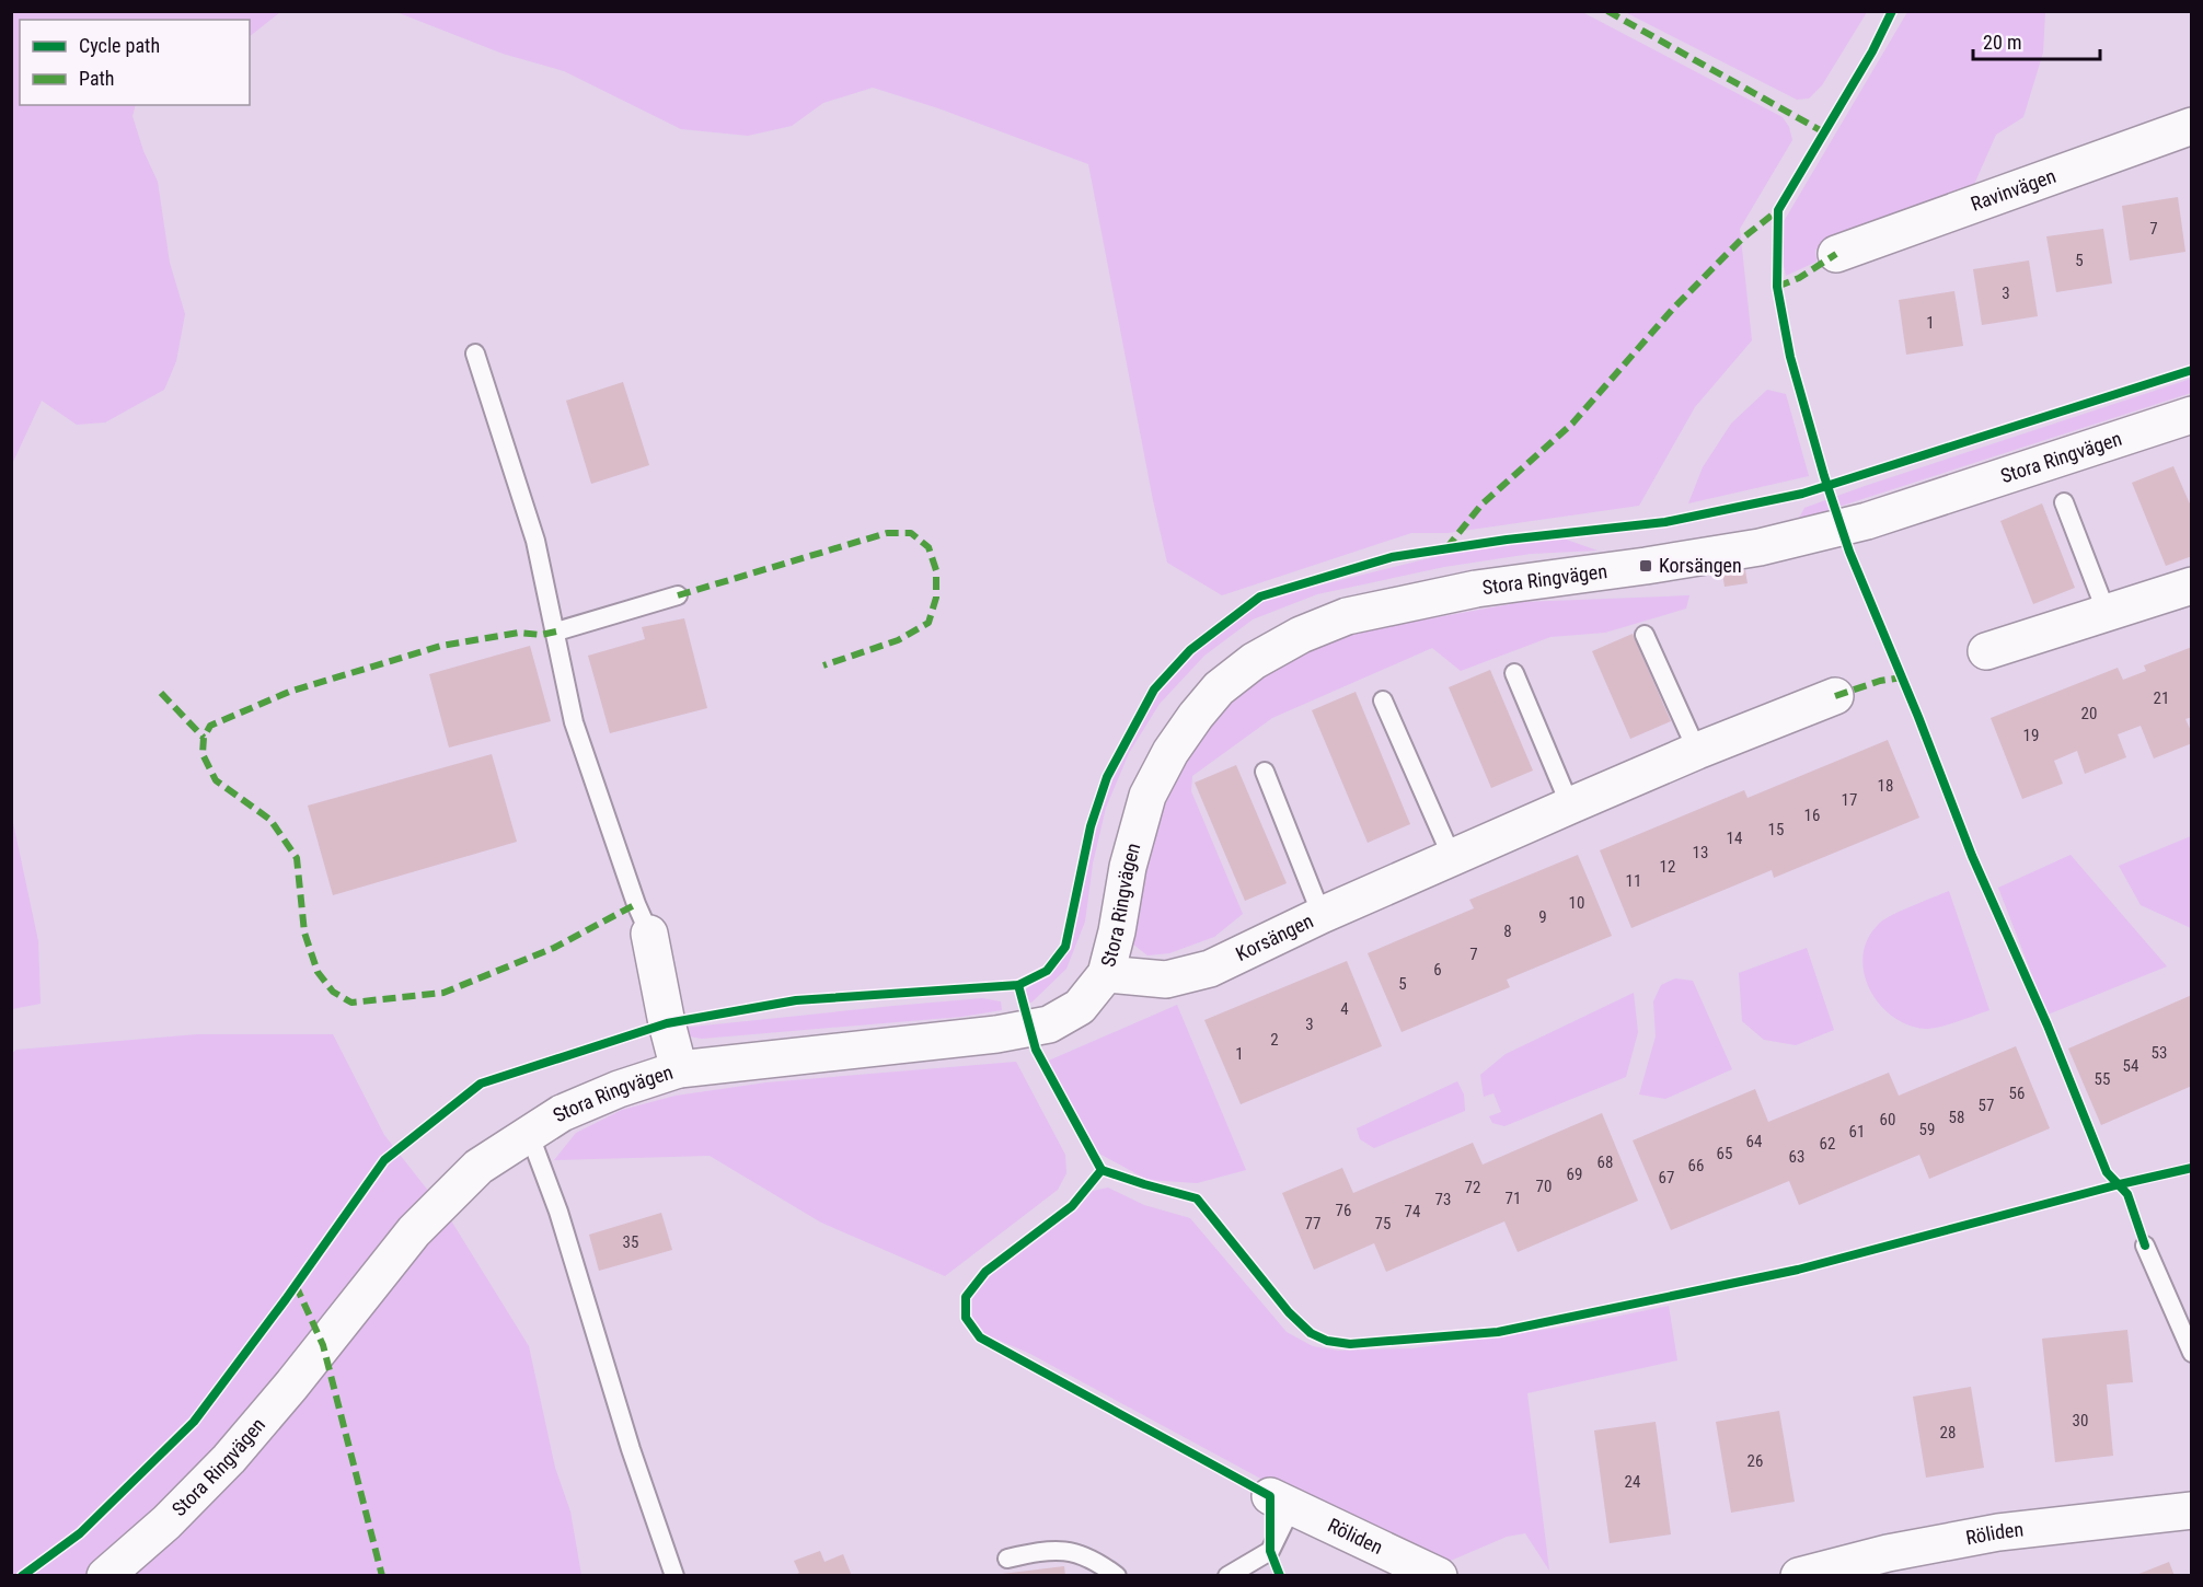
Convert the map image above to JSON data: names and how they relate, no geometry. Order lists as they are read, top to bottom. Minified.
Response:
{"streets":{"street":["Ravinvägen","Stora Ringvägen","Korsängen","Röliden"]},"crossings":[["Stora Ringvägen","Korsängen"]],"places":{"transit":["Korsängen"]},"house_numbers":["7","5","3","1","21","20","19","18","17","16","15","14","13","12","11","10","9","8","7","6","5","4","3","2","53","1","54","55","56","57","58","60","59","61","64","62","65","63","68","66","69","67","70","72","71","73","76","74","77","75","35","30","28","26","24"],"legend":["Cycle path","Path"],"scale_bar":"20 m"}
